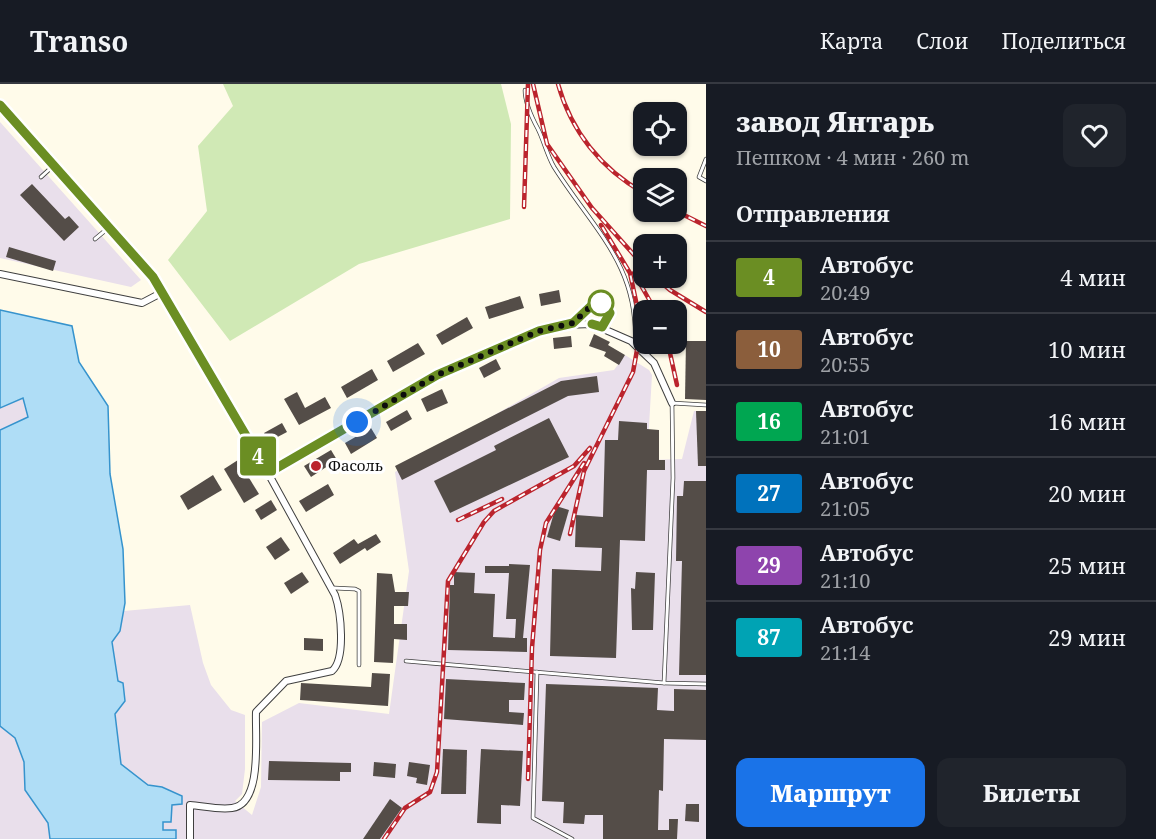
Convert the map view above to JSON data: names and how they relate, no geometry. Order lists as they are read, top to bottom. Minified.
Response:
{"places":["Фасоль"],"lines":["bus line 4"],"page":{"header":"Transo","nav":["Карта","Слои","Поделиться"],"on_map":"4","heading":[["завод Янтарь","Пешком · 4 мин · 260 m"],"Отправления"],"map_buttons":["+","−"],"list":[{"mark":"4","name":"Автобус","note":"20:49","value":"4 мин"},{"mark":"10","name":"Автобус","note":"20:55","value":"10 мин"},{"mark":"16","name":"Автобус","note":"21:01","value":"16 мин"},{"mark":"27","name":"Автобус","note":"21:05","value":"20 мин"},{"mark":"29","name":"Автобус","note":"21:10","value":"25 мин"},{"mark":"87","name":"Автобус","note":"21:14","value":"29 мин"}],"buttons":["Маршрут","Билеты"]}}
